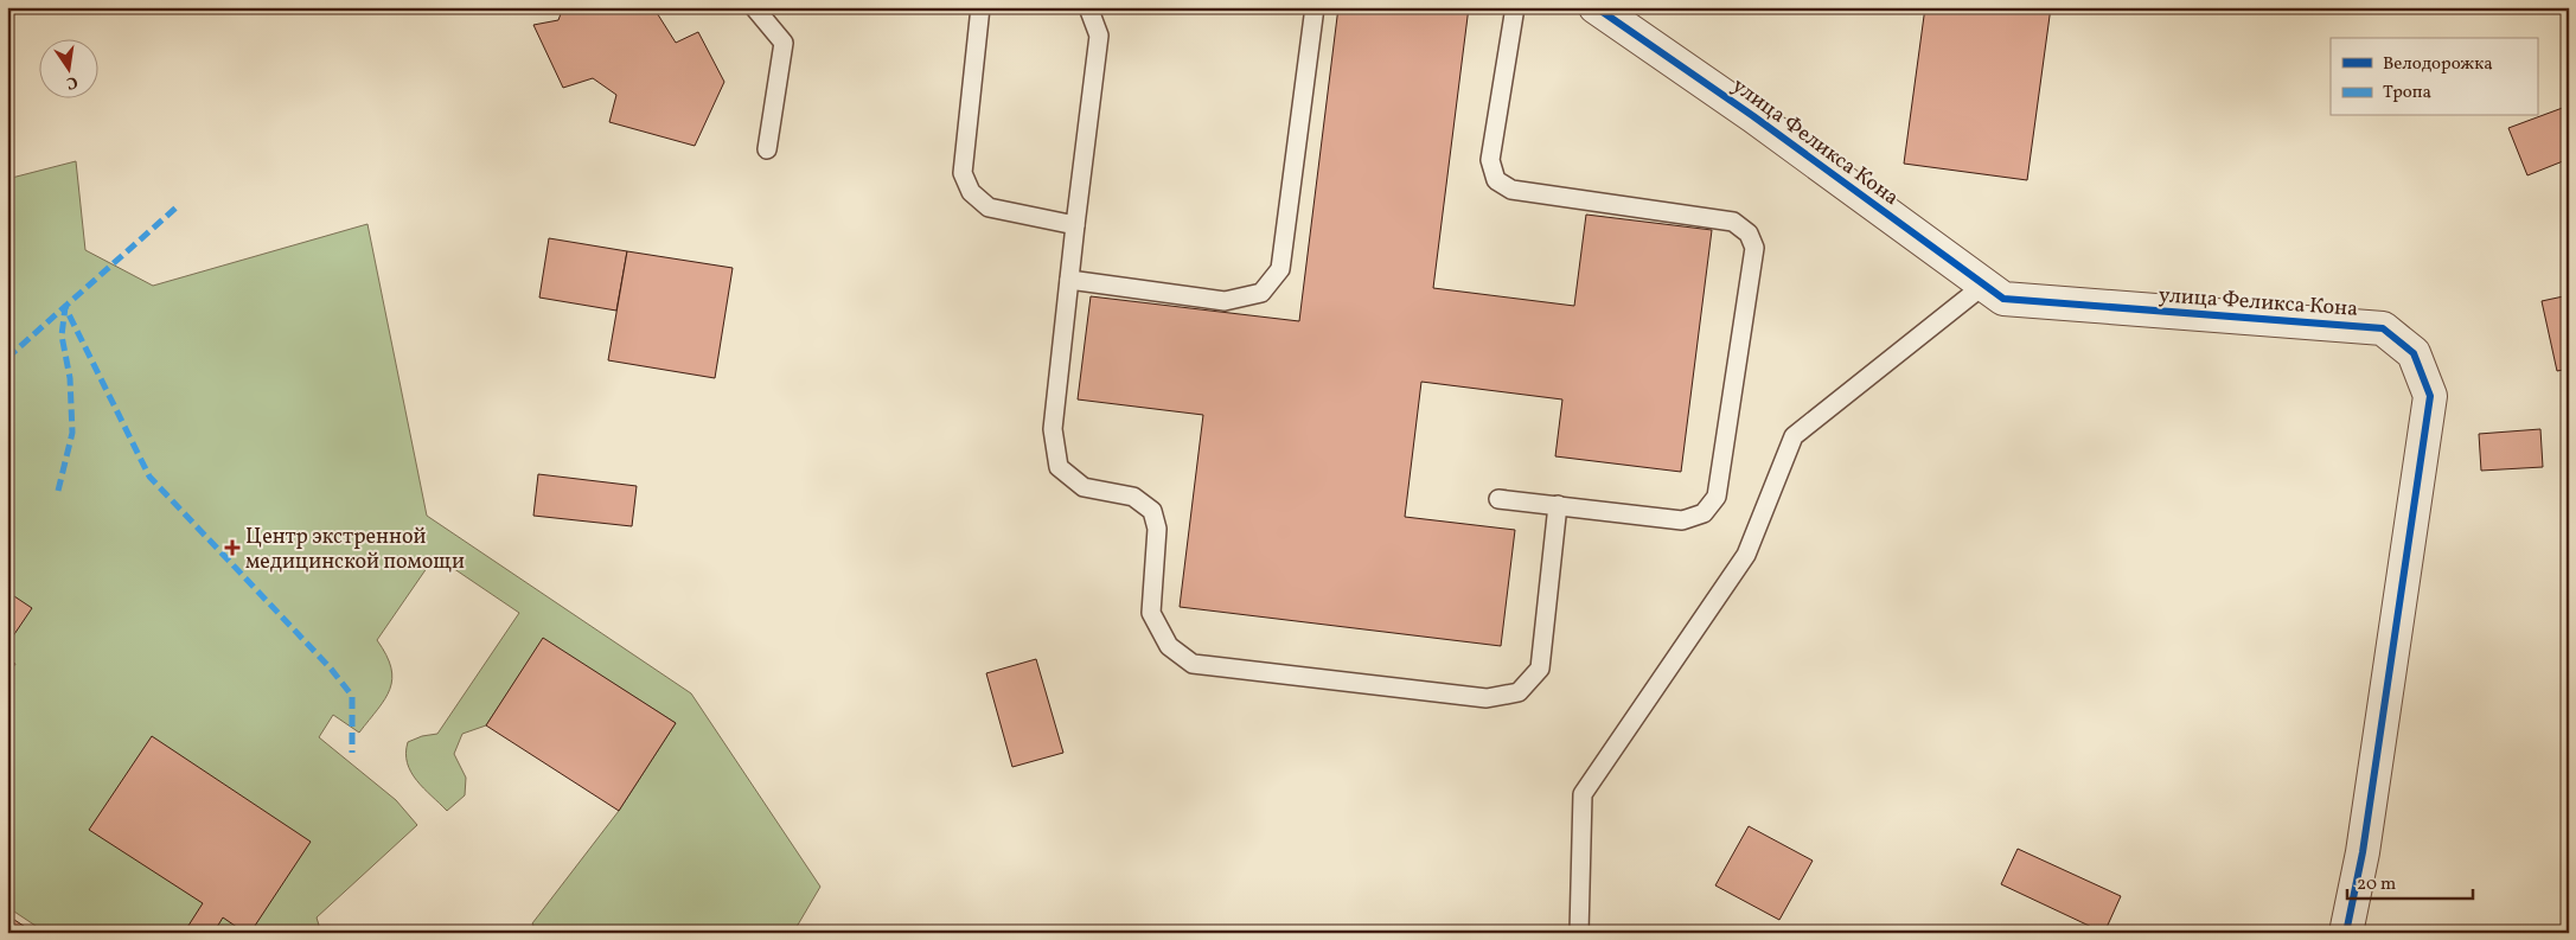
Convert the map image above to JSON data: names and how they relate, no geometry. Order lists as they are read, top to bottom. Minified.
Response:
{"streets":{"street":["улица Феликса Кона"]},"places":{"health":["Центр экстренной медицинской помощи"]},"legend":["Велодорожка","Тропа"],"scale_bar":"20 m","north":"bottom"}
